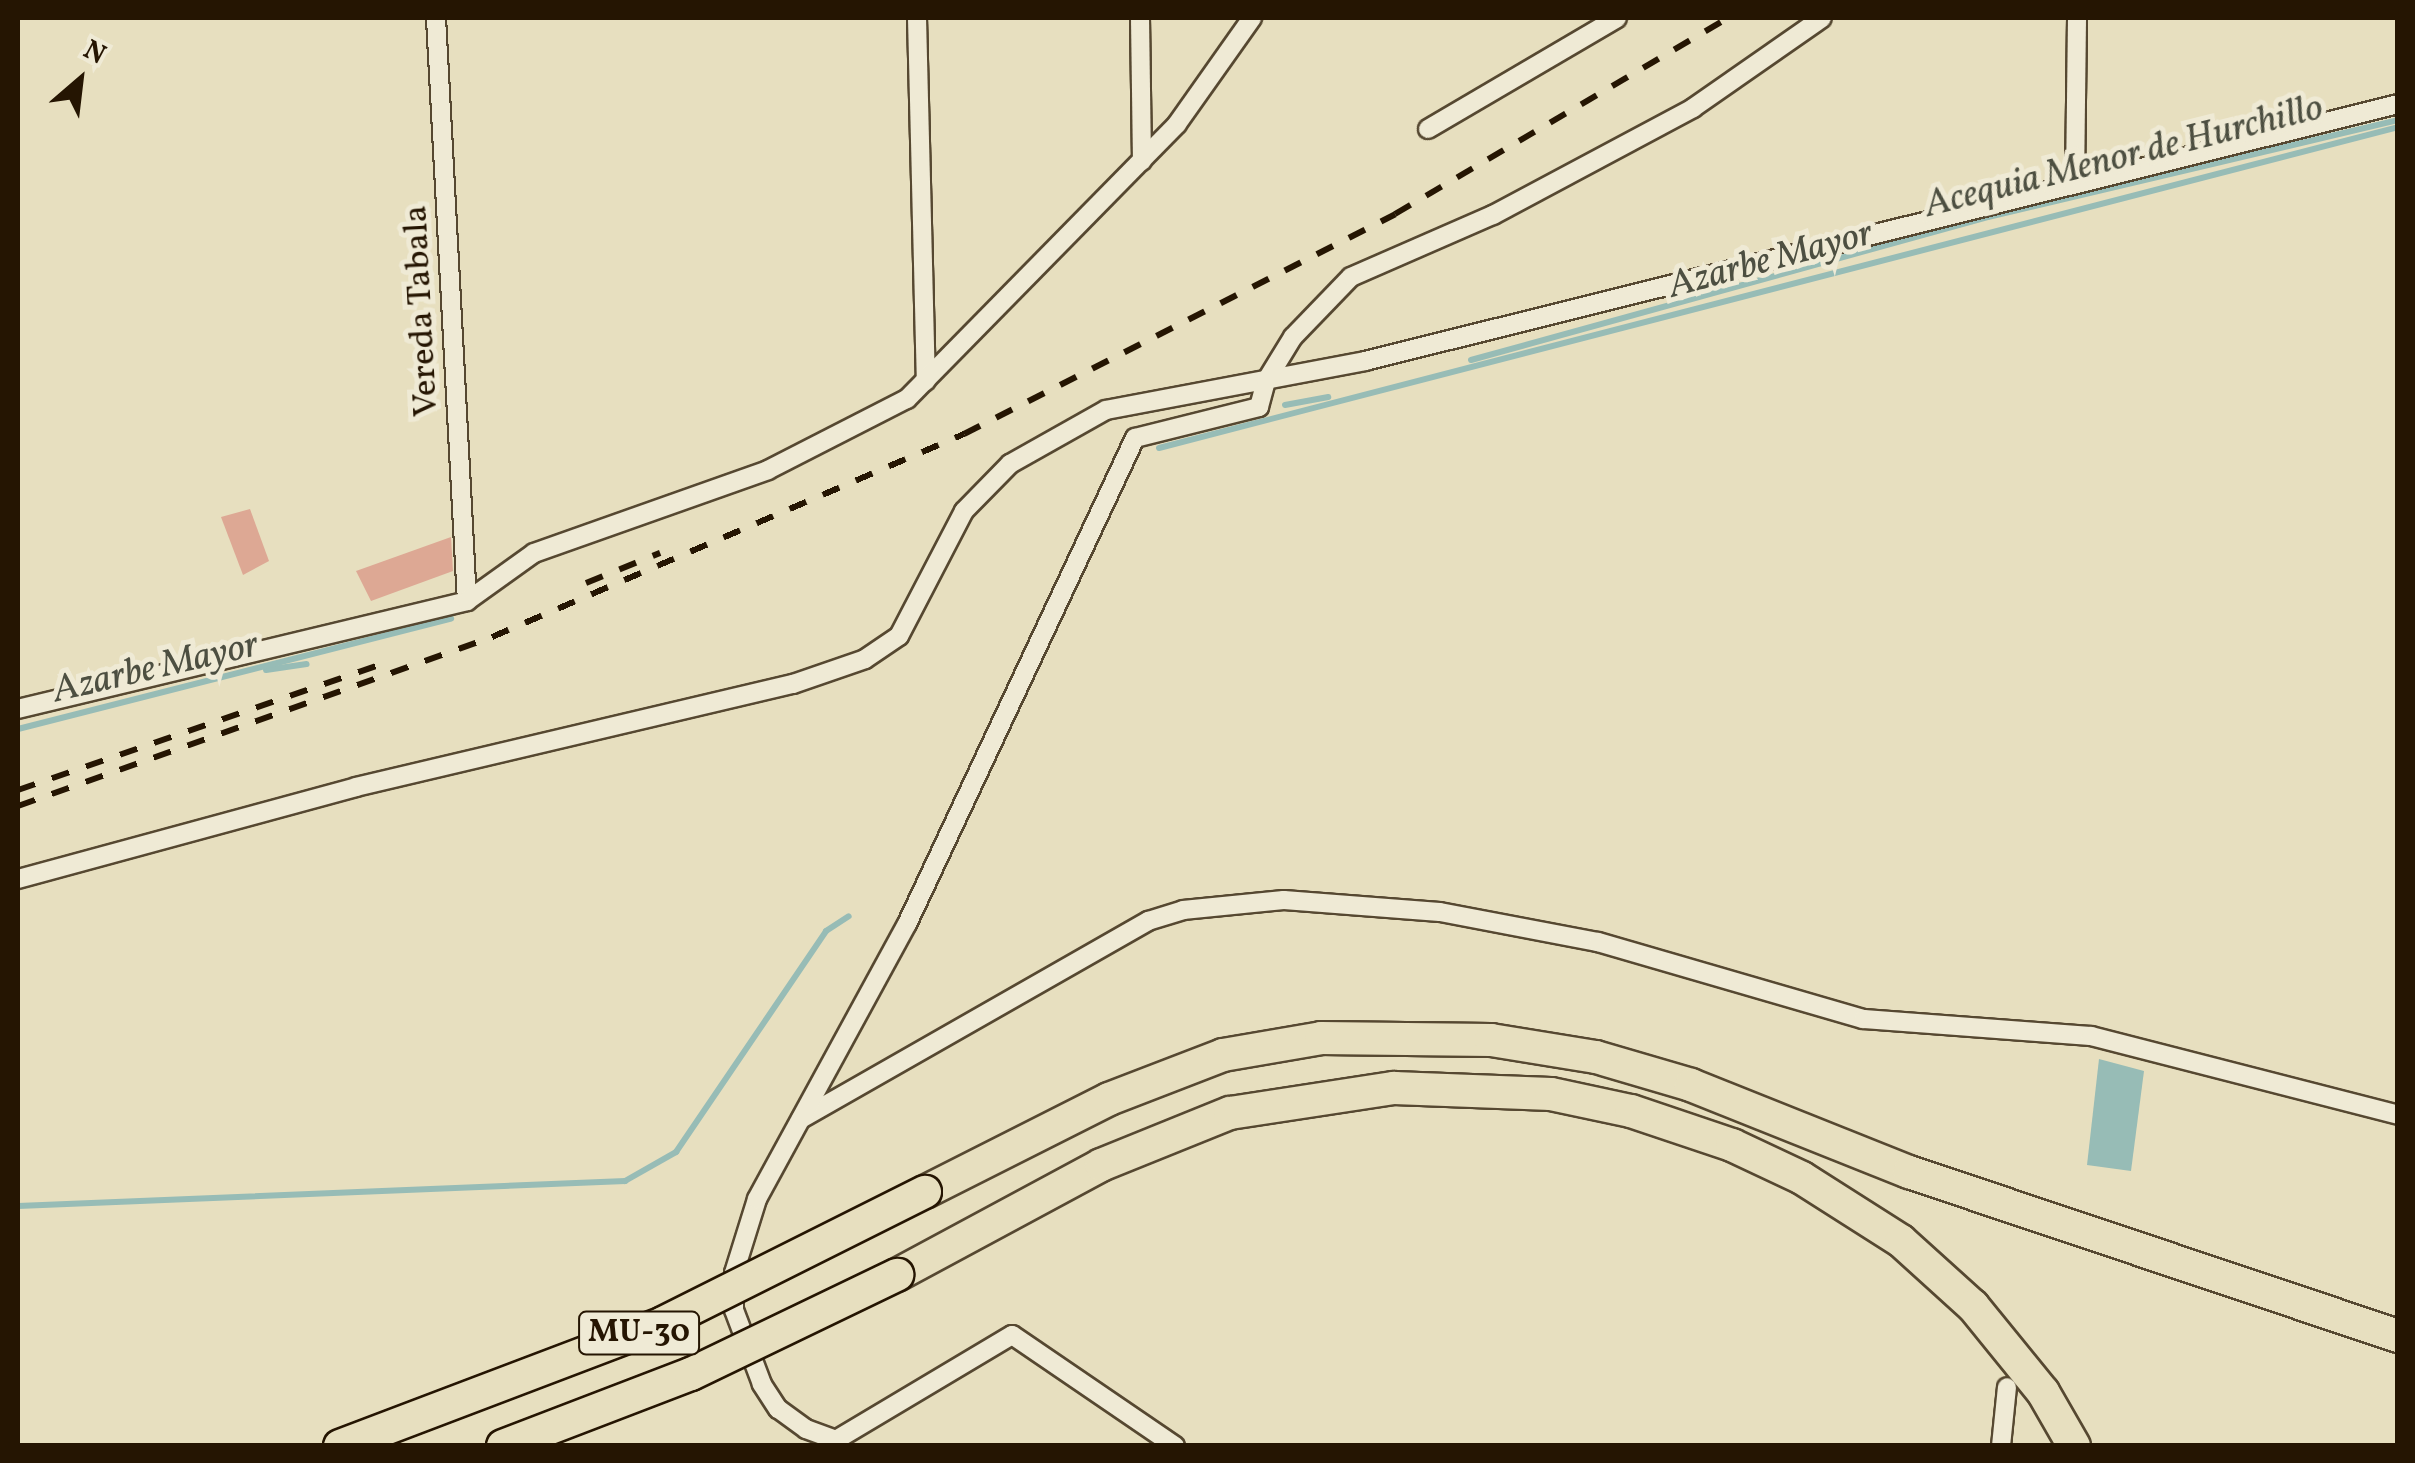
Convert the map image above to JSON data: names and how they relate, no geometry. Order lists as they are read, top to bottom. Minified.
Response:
{"streets":{"highway":["MU-30"],"street":["Vereda Tabala"]},"water":["Acequia Menor de Hurchillo","Azarbe Mayor"],"north":"top right"}
